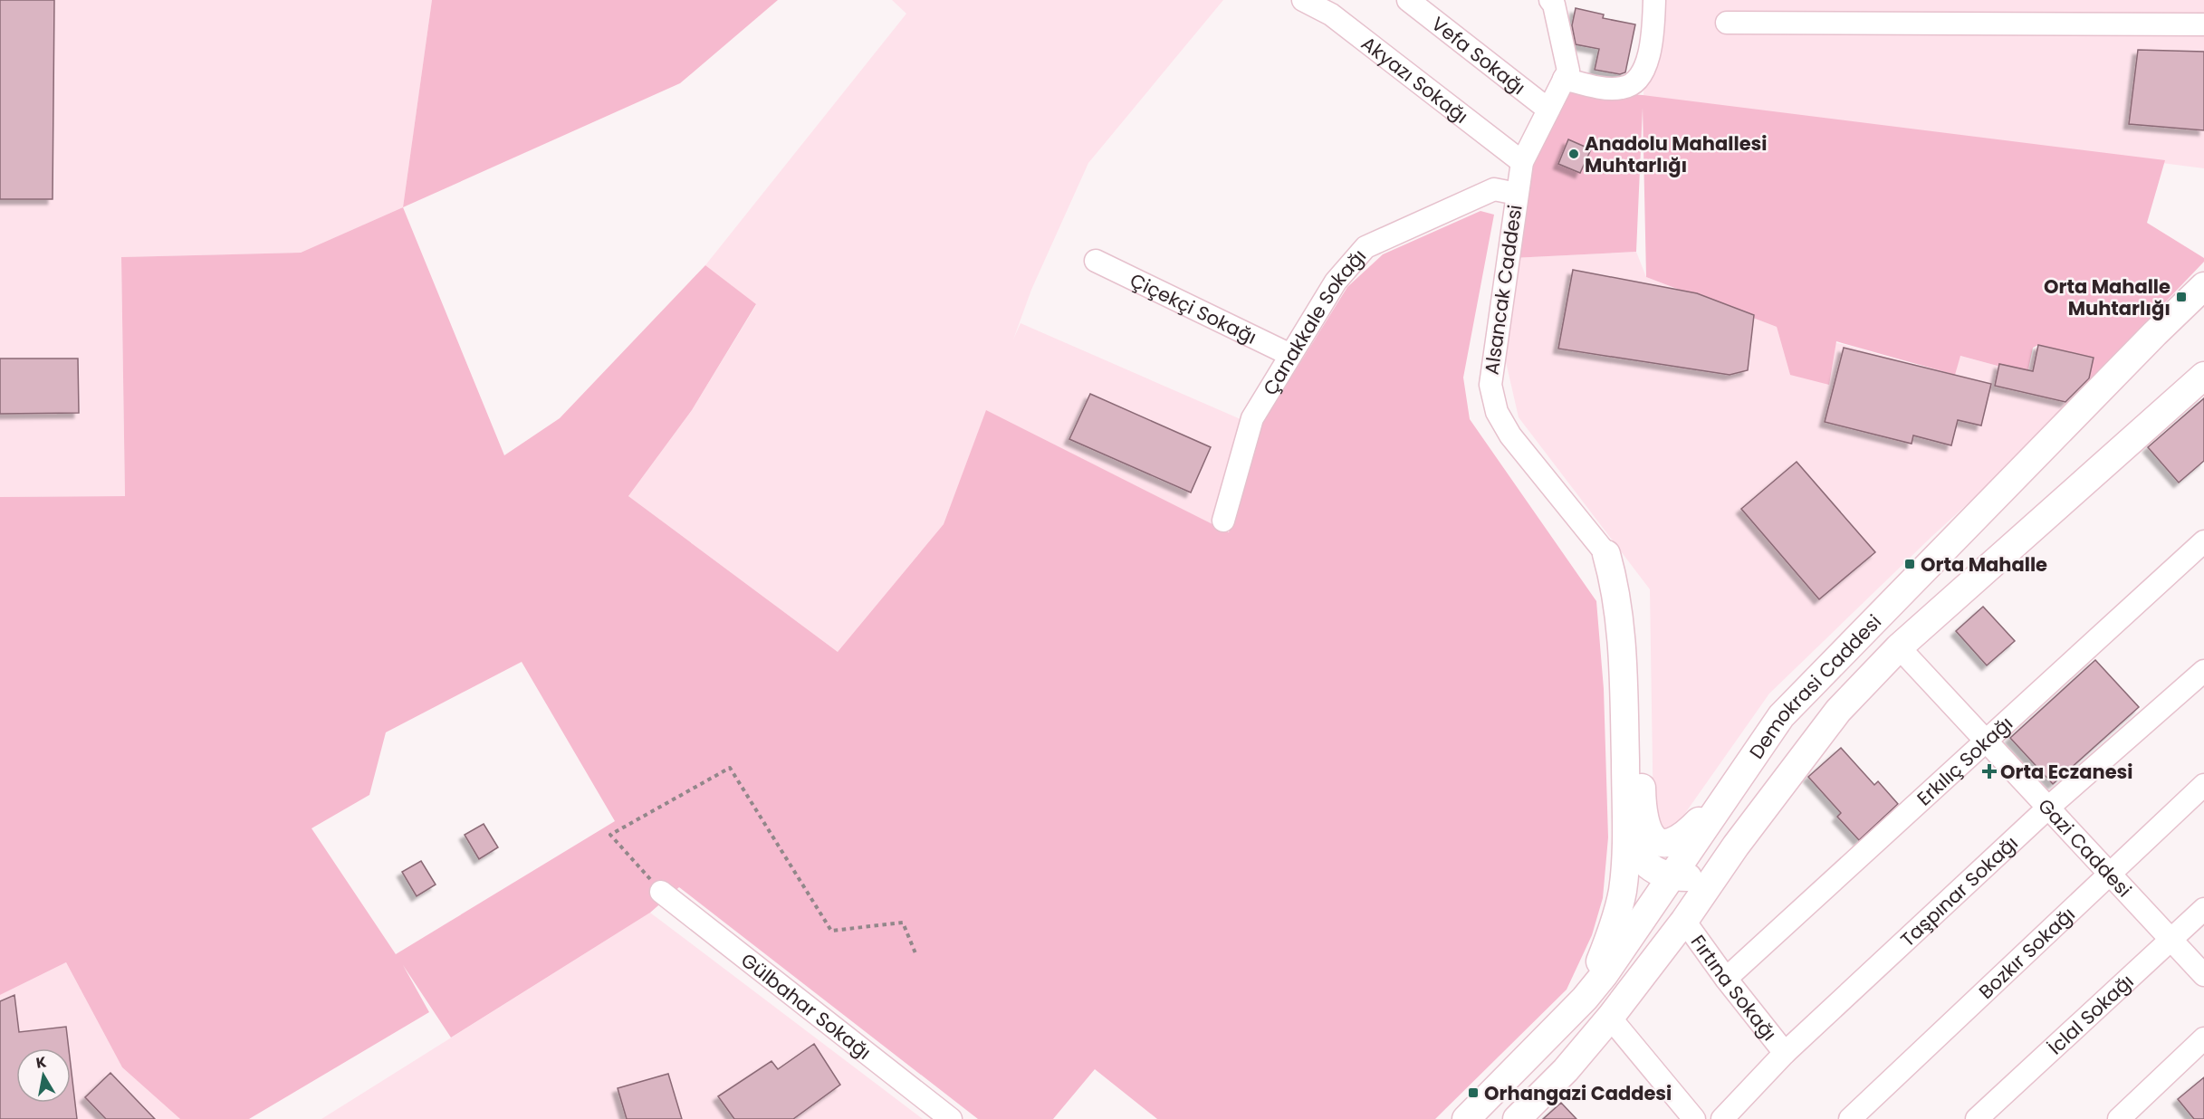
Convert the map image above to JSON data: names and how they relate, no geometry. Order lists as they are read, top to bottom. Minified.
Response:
{"streets":{"main road":["Demokrasi Caddesi"],"street":["Vefa Sokağı","Akyazı Sokağı","Alsancak Caddesi","Çiçekçi Sokağı","Çanakkale Sokağı","Erkılıç Sokağı","Gazi Caddesi","Taşpınar Sokağı","Bozkır Sokağı","Fırtına Sokağı","Gülbahar Sokağı","İclal Sokağı"]},"crossings":[["Vefa Sokağı","Alsancak Caddesi"],["Akyazı Sokağı","Alsancak Caddesi"],["Alsancak Caddesi","Çanakkale Sokağı"],["Çiçekçi Sokağı","Çanakkale Sokağı"],["Demokrasi Caddesi","Gazi Caddesi"],["Demokrasi Caddesi","Fırtına Sokağı"],["Erkılıç Sokağı","Gazi Caddesi"],["Erkılıç Sokağı","Fırtına Sokağı"],["Gazi Caddesi","Taşpınar Sokağı"],["Gazi Caddesi","Bozkır Sokağı"],["Gazi Caddesi","İclal Sokağı"],["Taşpınar Sokağı","Fırtına Sokağı"]],"places":{"other":["Anadolu Mahallesi Muhtarlığı"],"transit":["Orta Mahalle Muhtarlığı","Orta Mahalle","Orhangazi Caddesi"],"health":["Orta Eczanesi"]},"north":"top"}
